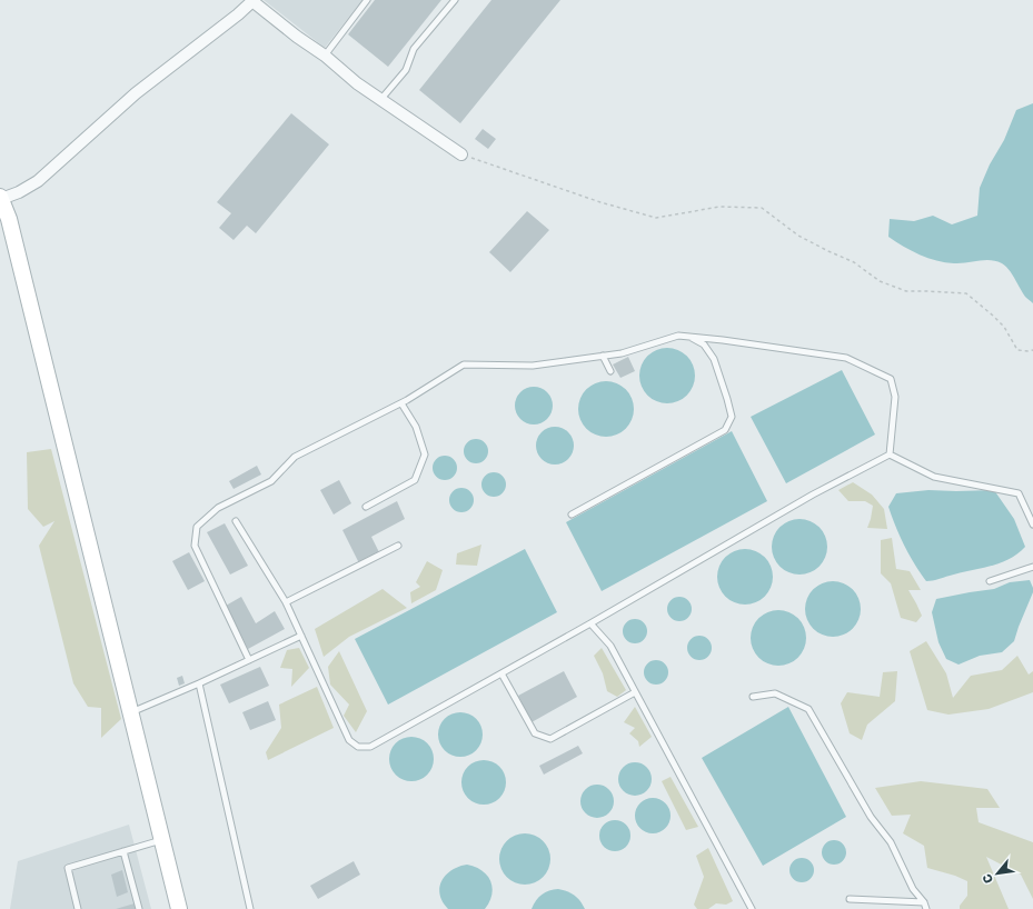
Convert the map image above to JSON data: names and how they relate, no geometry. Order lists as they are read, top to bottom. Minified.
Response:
{"north":"bottom left"}
